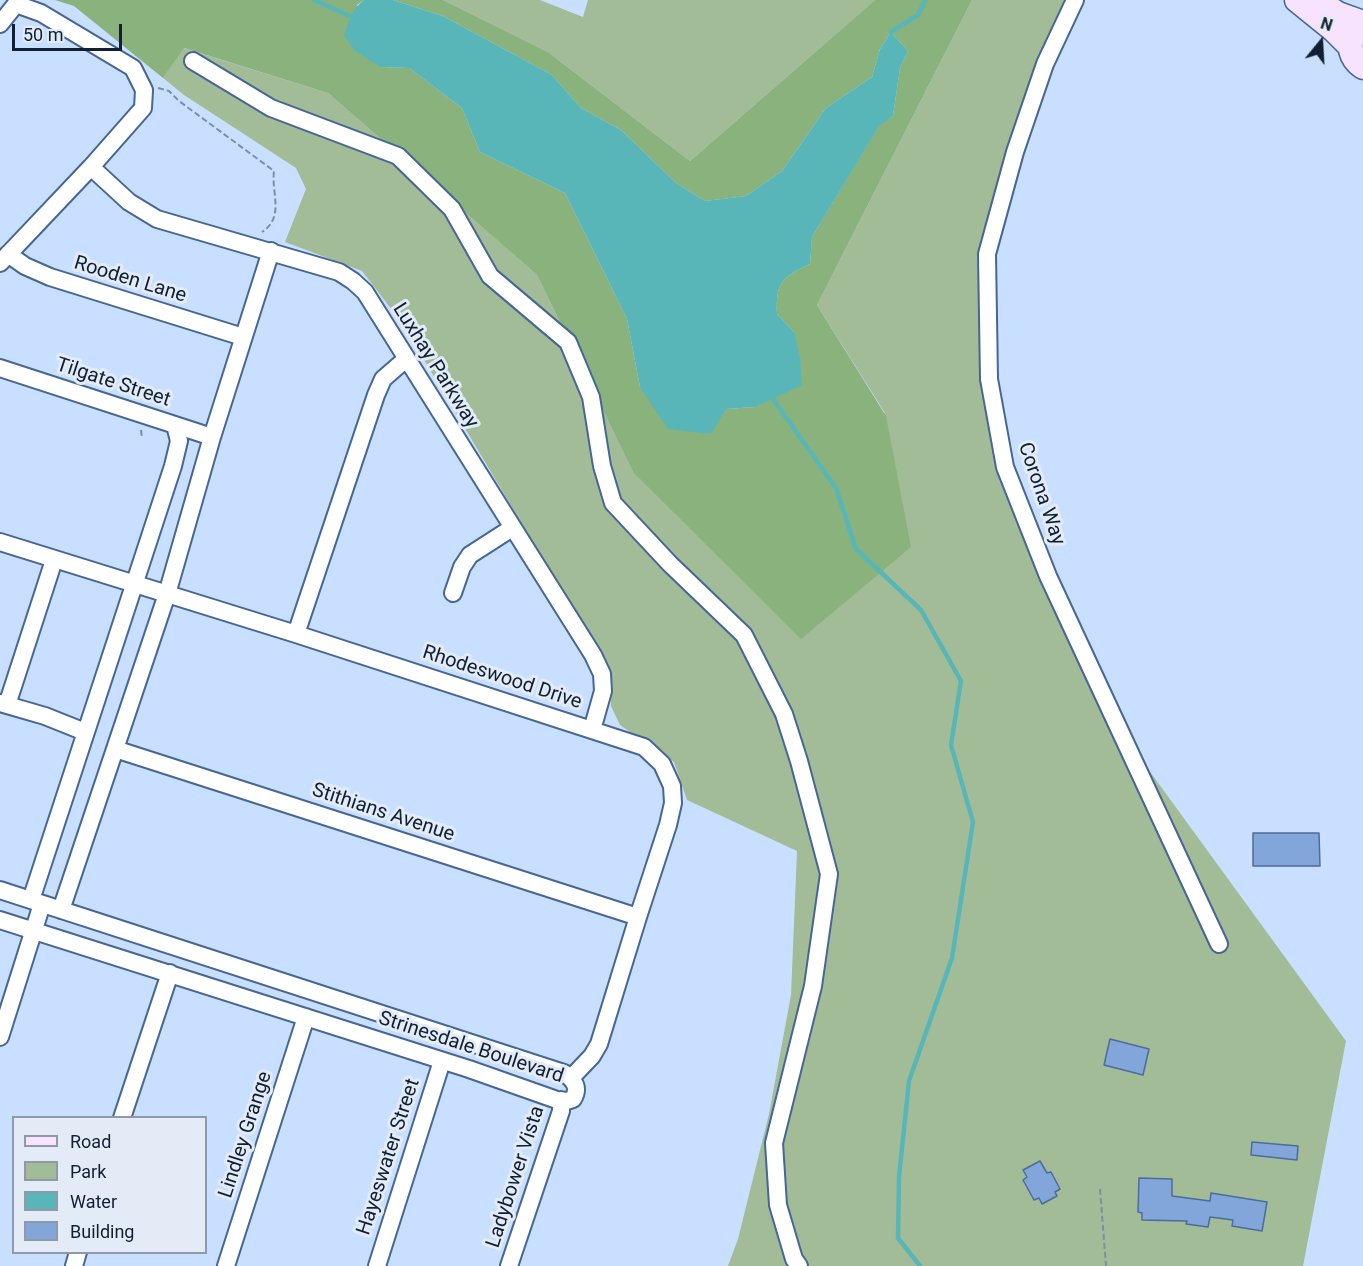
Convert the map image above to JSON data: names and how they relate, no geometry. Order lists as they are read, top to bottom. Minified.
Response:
{"streets":{"street":["Rooden Lane","Luxhay Parkway","Tilgate Street","Corona Way","Rhodeswood Drive","Stithians Avenue","Strinesdale Boulevard","Lindley Grange","Hayeswater Street","Ladybower Vista"]},"crossings":[["Luxhay Parkway","Rhodeswood Drive"],["Rhodeswood Drive","Stithians Avenue"],["Rhodeswood Drive","Strinesdale Boulevard"],["Strinesdale Boulevard","Lindley Grange"],["Strinesdale Boulevard","Hayeswater Street"],["Strinesdale Boulevard","Ladybower Vista"]],"legend":["Road","Park","Water","Building"],"scale_bar":"50 m","north":"top"}
